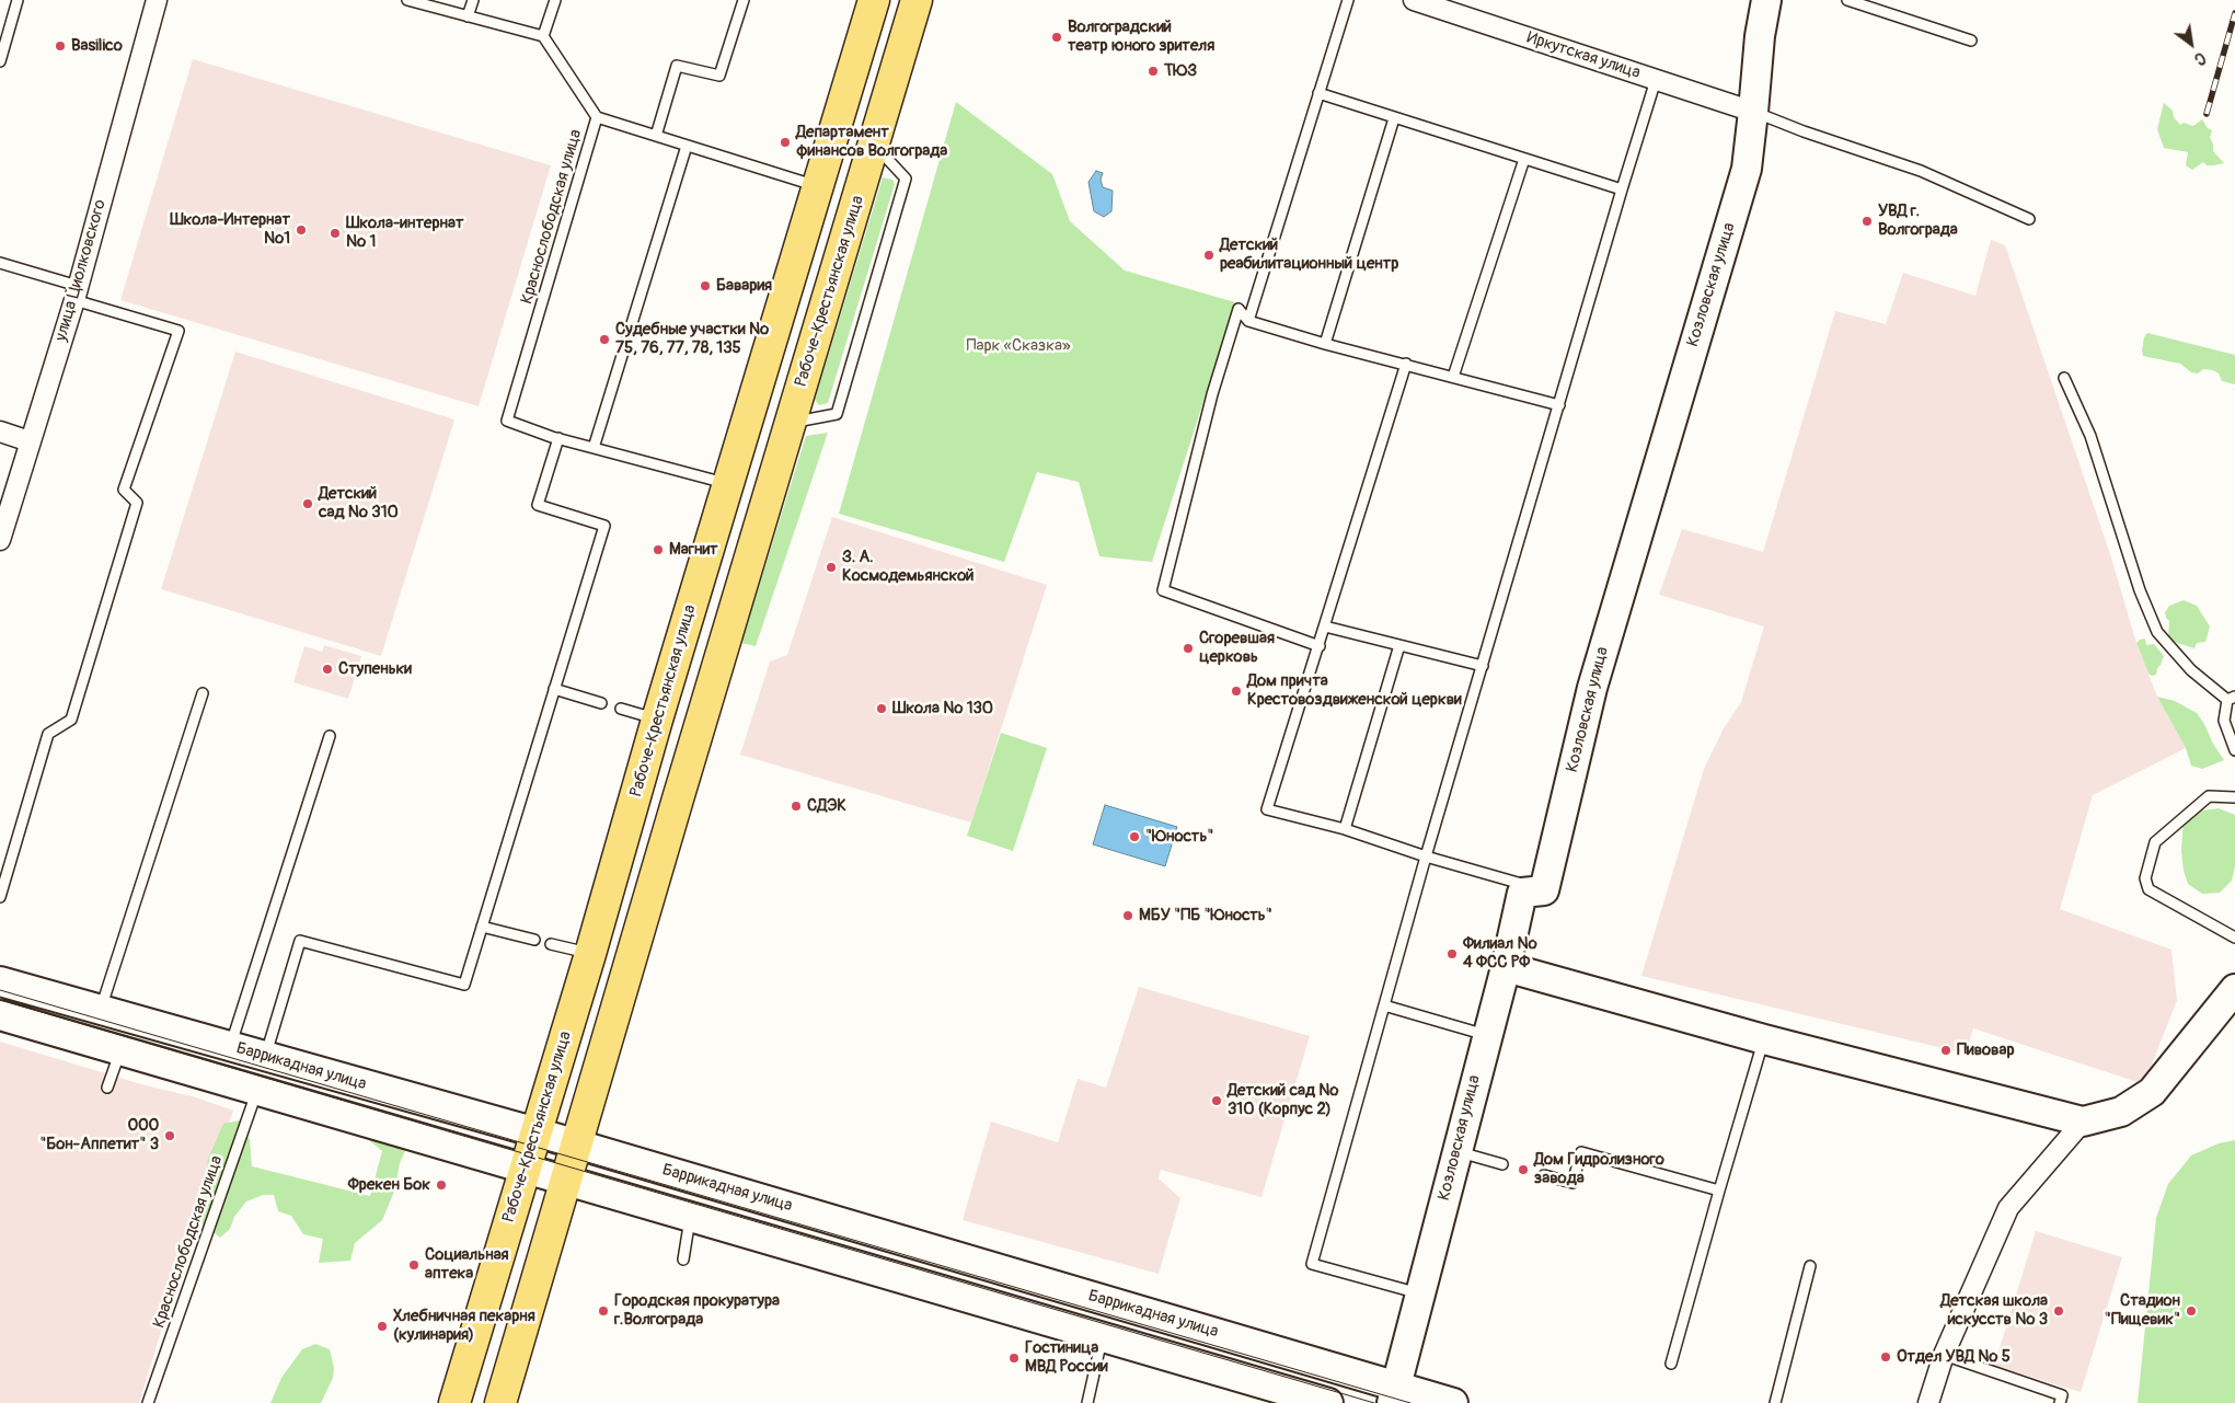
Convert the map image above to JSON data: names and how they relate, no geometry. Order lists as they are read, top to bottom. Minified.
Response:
{"streets":{"main road":["Рабоче-Крестьянская улица"],"street":["Иркутская улица","улица Циолковского","Козловская улица","Баррикадная улица"],"lane":["Краснослободская улица"]},"crossings":[["Иркутская улица","Козловская улица"],["Краснослободская улица","Рабоче-Крестьянская улица"],["Козловская улица","Баррикадная улица"],["Рабоче-Крестьянская улица","Баррикадная улица"]],"parks":["Парк «Сказка»"],"places":["Волгоградский театр юного зрителя","Basilico","ТЮЗ","Департамент финансов Волгограда","УВД г. Волгограда","Школа-Интернат №1","Школа-интернат № 1","Детский реабилитационный центр","Бавария","Судебные участки № 75, 76, 77, 78, 135","Детский сад № 310","Магнит","З. А. Космодемьянской","Сгоревшая церковь","Ступеньки","Дом причта Крестовоздвиженской церкви","Школа № 130","СДЭК","\"Юность\"","МБУ \"ПБ \"Юность\"","Филиал № 4 ФСС РФ","Пивовар","Детский сад № 310 (Корпус 2)","ООО \"Бон-Аппетит\" 3","Дом Гидролизного завода","Фрекен Бок","Социальная аптека","Городская прокуратура г.Волгограда","Детская школа искусств № 3","Стадион \"Пищевик\"","Хлебничная пекарня (кулинария)","Отдел УВД № 5","Гостиница МВД России"],"north":"bottom right"}
